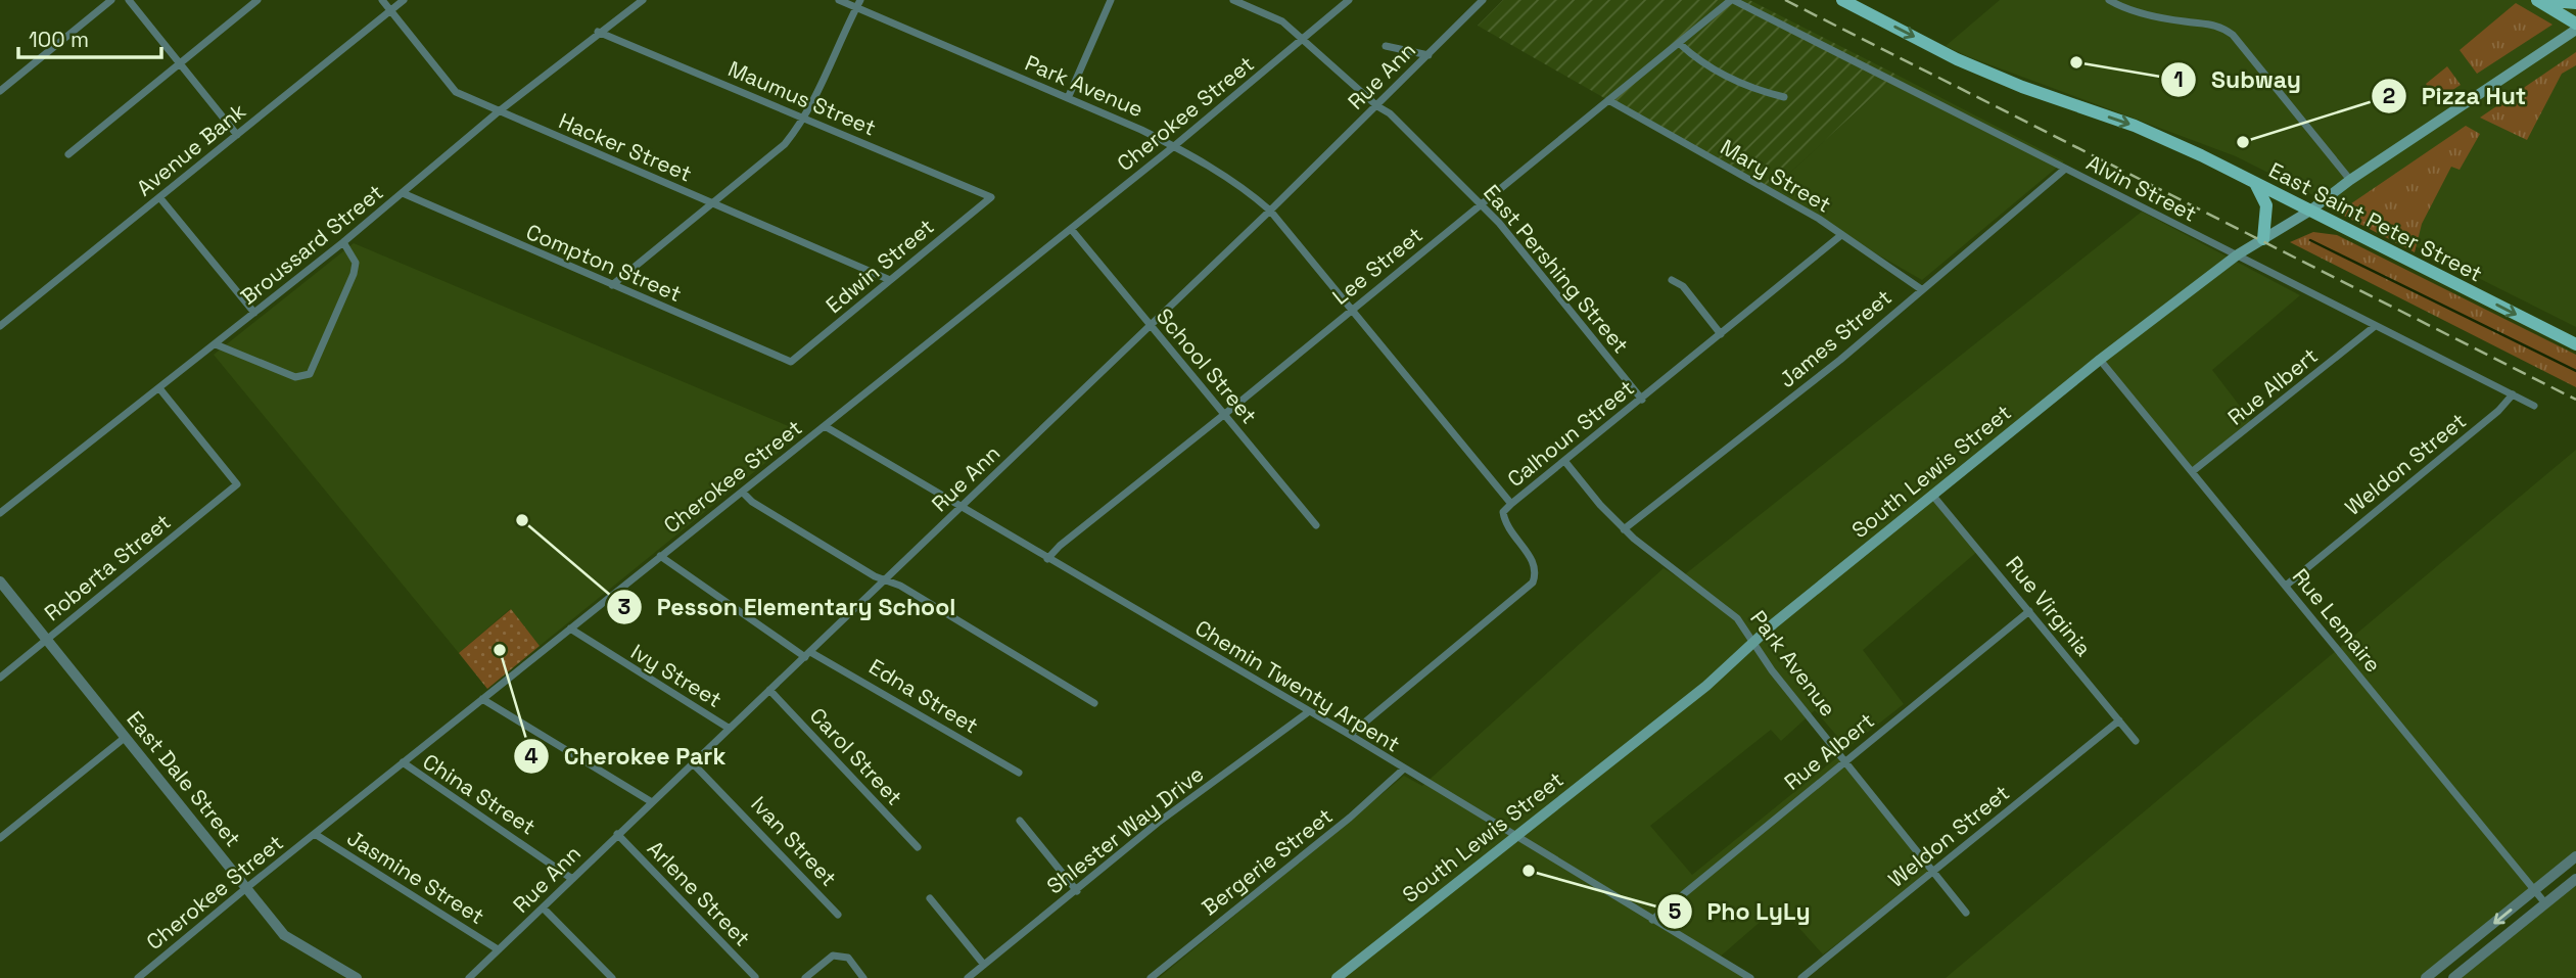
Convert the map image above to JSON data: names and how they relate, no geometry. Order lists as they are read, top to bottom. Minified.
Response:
{"streets":{"main road":["East Saint Peter Street","South Lewis Street"],"street":["Rue Ann","Park Avenue","Maumus Street","Cherokee Street","Hacker Street","Avenue Bank","Mary Street","Alvin Street","Broussard Street","Compton Street","Edwin Street","Lee Street","East Pershing Street","James Street","School Street","Rue Albert","Calhoun Street","Weldon Street","Roberta Street","Rue Virginia","Rue Lemaire","Ivy Street","Chemin Twenty Arpent","Edna Street","Carol Street","East Dale Street","China Street","Shlester Way Drive","Ivan Street","Bergerie Street","Jasmine Street","Arlene Street"]},"crossings":[["Rue Ann","Park Avenue"],["Rue Ann","East Pershing Street"],["Rue Ann","School Street"],["Rue Ann","Ivy Street"],["Rue Ann","Chemin Twenty Arpent"],["Rue Ann","Edna Street"],["Rue Ann","Carol Street"],["Rue Ann","China Street"],["Rue Ann","Ivan Street"],["Rue Ann","Jasmine Street"],["Rue Ann","Arlene Street"],["Park Avenue","Cherokee Street"],["Park Avenue","Lee Street"],["Park Avenue","James Street"],["Park Avenue","Rue Albert"],["Park Avenue","Calhoun Street"],["Park Avenue","Weldon Street"],["Park Avenue","South Lewis Street"],["Maumus Street","Broussard Street"],["Maumus Street","Edwin Street"],["Cherokee Street","East Pershing Street"],["Cherokee Street","School Street"],["Cherokee Street","Ivy Street"],["Cherokee Street","Chemin Twenty Arpent"],["Cherokee Street","Edna Street"],["Cherokee Street","East Dale Street"],["Cherokee Street","China Street"],["Cherokee Street","Jasmine Street"],["Hacker Street","Avenue Bank"],["Hacker Street","Broussard Street"],["Hacker Street","Edwin Street"],["Mary Street","Lee Street"],["Mary Street","James Street"],["Mary Street","Calhoun Street"],["Alvin Street","Lee Street"],["Alvin Street","James Street"],["Alvin Street","Rue Albert"],["Alvin Street","Weldon Street"],["Alvin Street","South Lewis Street"],["East Saint Peter Street","South Lewis Street"],["Broussard Street","Compton Street"],["Broussard Street","Roberta Street"],["Compton Street","Edwin Street"],["Lee Street","East Pershing Street"],["Lee Street","School Street"],["Lee Street","Chemin Twenty Arpent"],["East Pershing Street","Calhoun Street"],["Rue Albert","Rue Virginia"],["Rue Albert","Rue Lemaire"],["Rue Albert","Chemin Twenty Arpent"],["Calhoun Street","Chemin Twenty Arpent"],["Weldon Street","Rue Virginia"],["Weldon Street","Rue Lemaire"],["South Lewis Street","Rue Virginia"],["South Lewis Street","Rue Lemaire"],["South Lewis Street","Chemin Twenty Arpent"],["Roberta Street","East Dale Street"],["Chemin Twenty Arpent","Shlester Way Drive"],["Chemin Twenty Arpent","Bergerie Street"]],"one_way":["East Saint Peter Street"],"places":["Subway","Pizza Hut","Pesson Elementary School","Cherokee Park","Pho LyLy"],"scale_bar":"100 m"}
